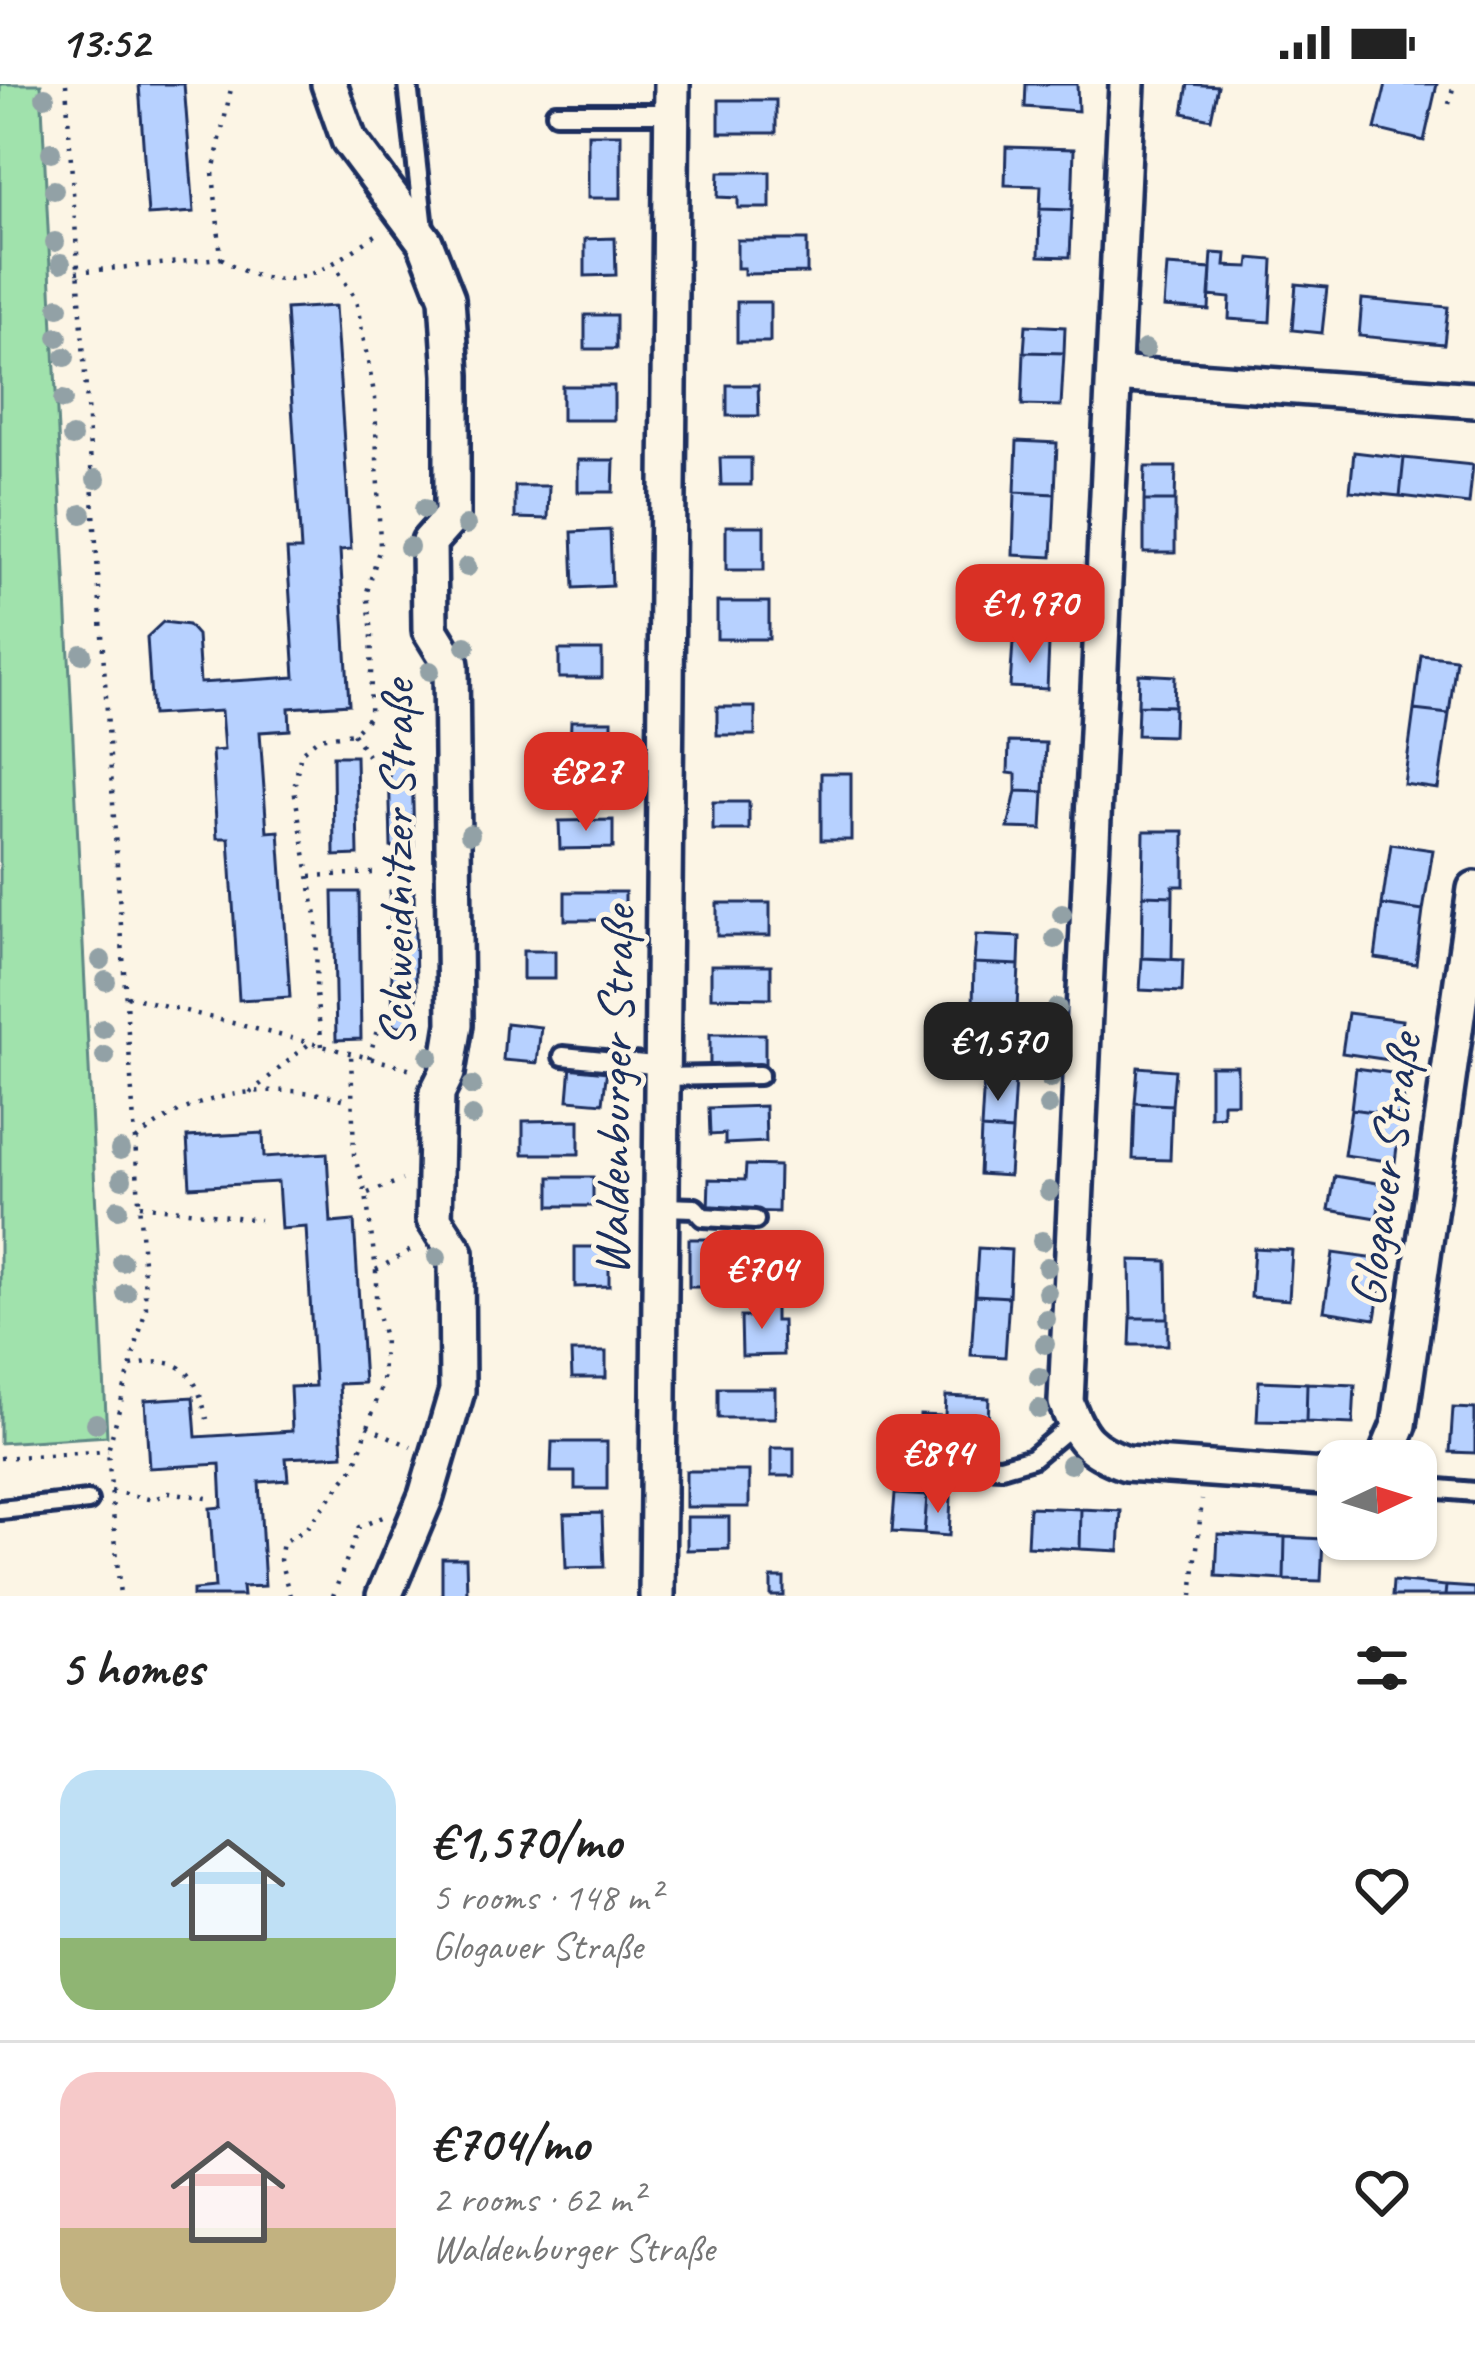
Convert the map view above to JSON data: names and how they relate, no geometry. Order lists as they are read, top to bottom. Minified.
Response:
{"streets":{"street":["Schweidnitzer Straße","Waldenburger Straße","Glogauer Straße"]},"north":"right","page":{"status":"13:52","price":["€1,970","€827","€1,570","€704","€894"],"heading":"5 homes","list":[{"name":"€1,570/mo","note":"5 rooms · 148 m² · Glogauer Straße"},{"name":"€704/mo","note":"2 rooms · 62 m² · Waldenburger Straße"}]}}
